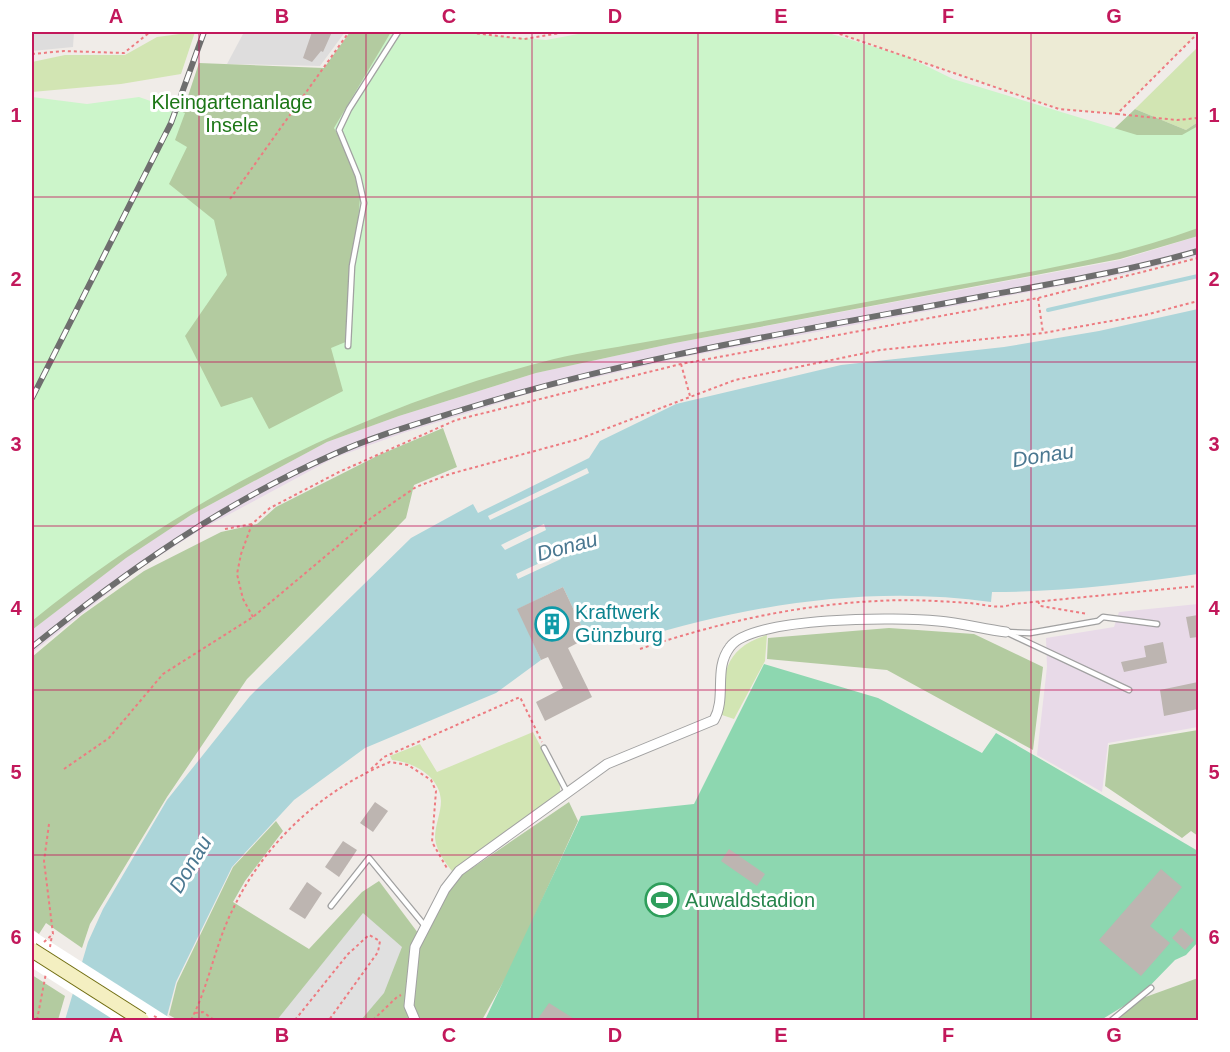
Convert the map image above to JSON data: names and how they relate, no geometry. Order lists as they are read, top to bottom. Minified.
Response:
{"water":["Donau"],"parks":["Kleingartenanlage Insele"],"places":{"building":["Kraftwerk Günzburg"],"sports":["Auwaldstadion"]},"grid":{"columns":["A","B","C","D","E","F","G"],"rows":["1","2","3","4","5","6"]}}
